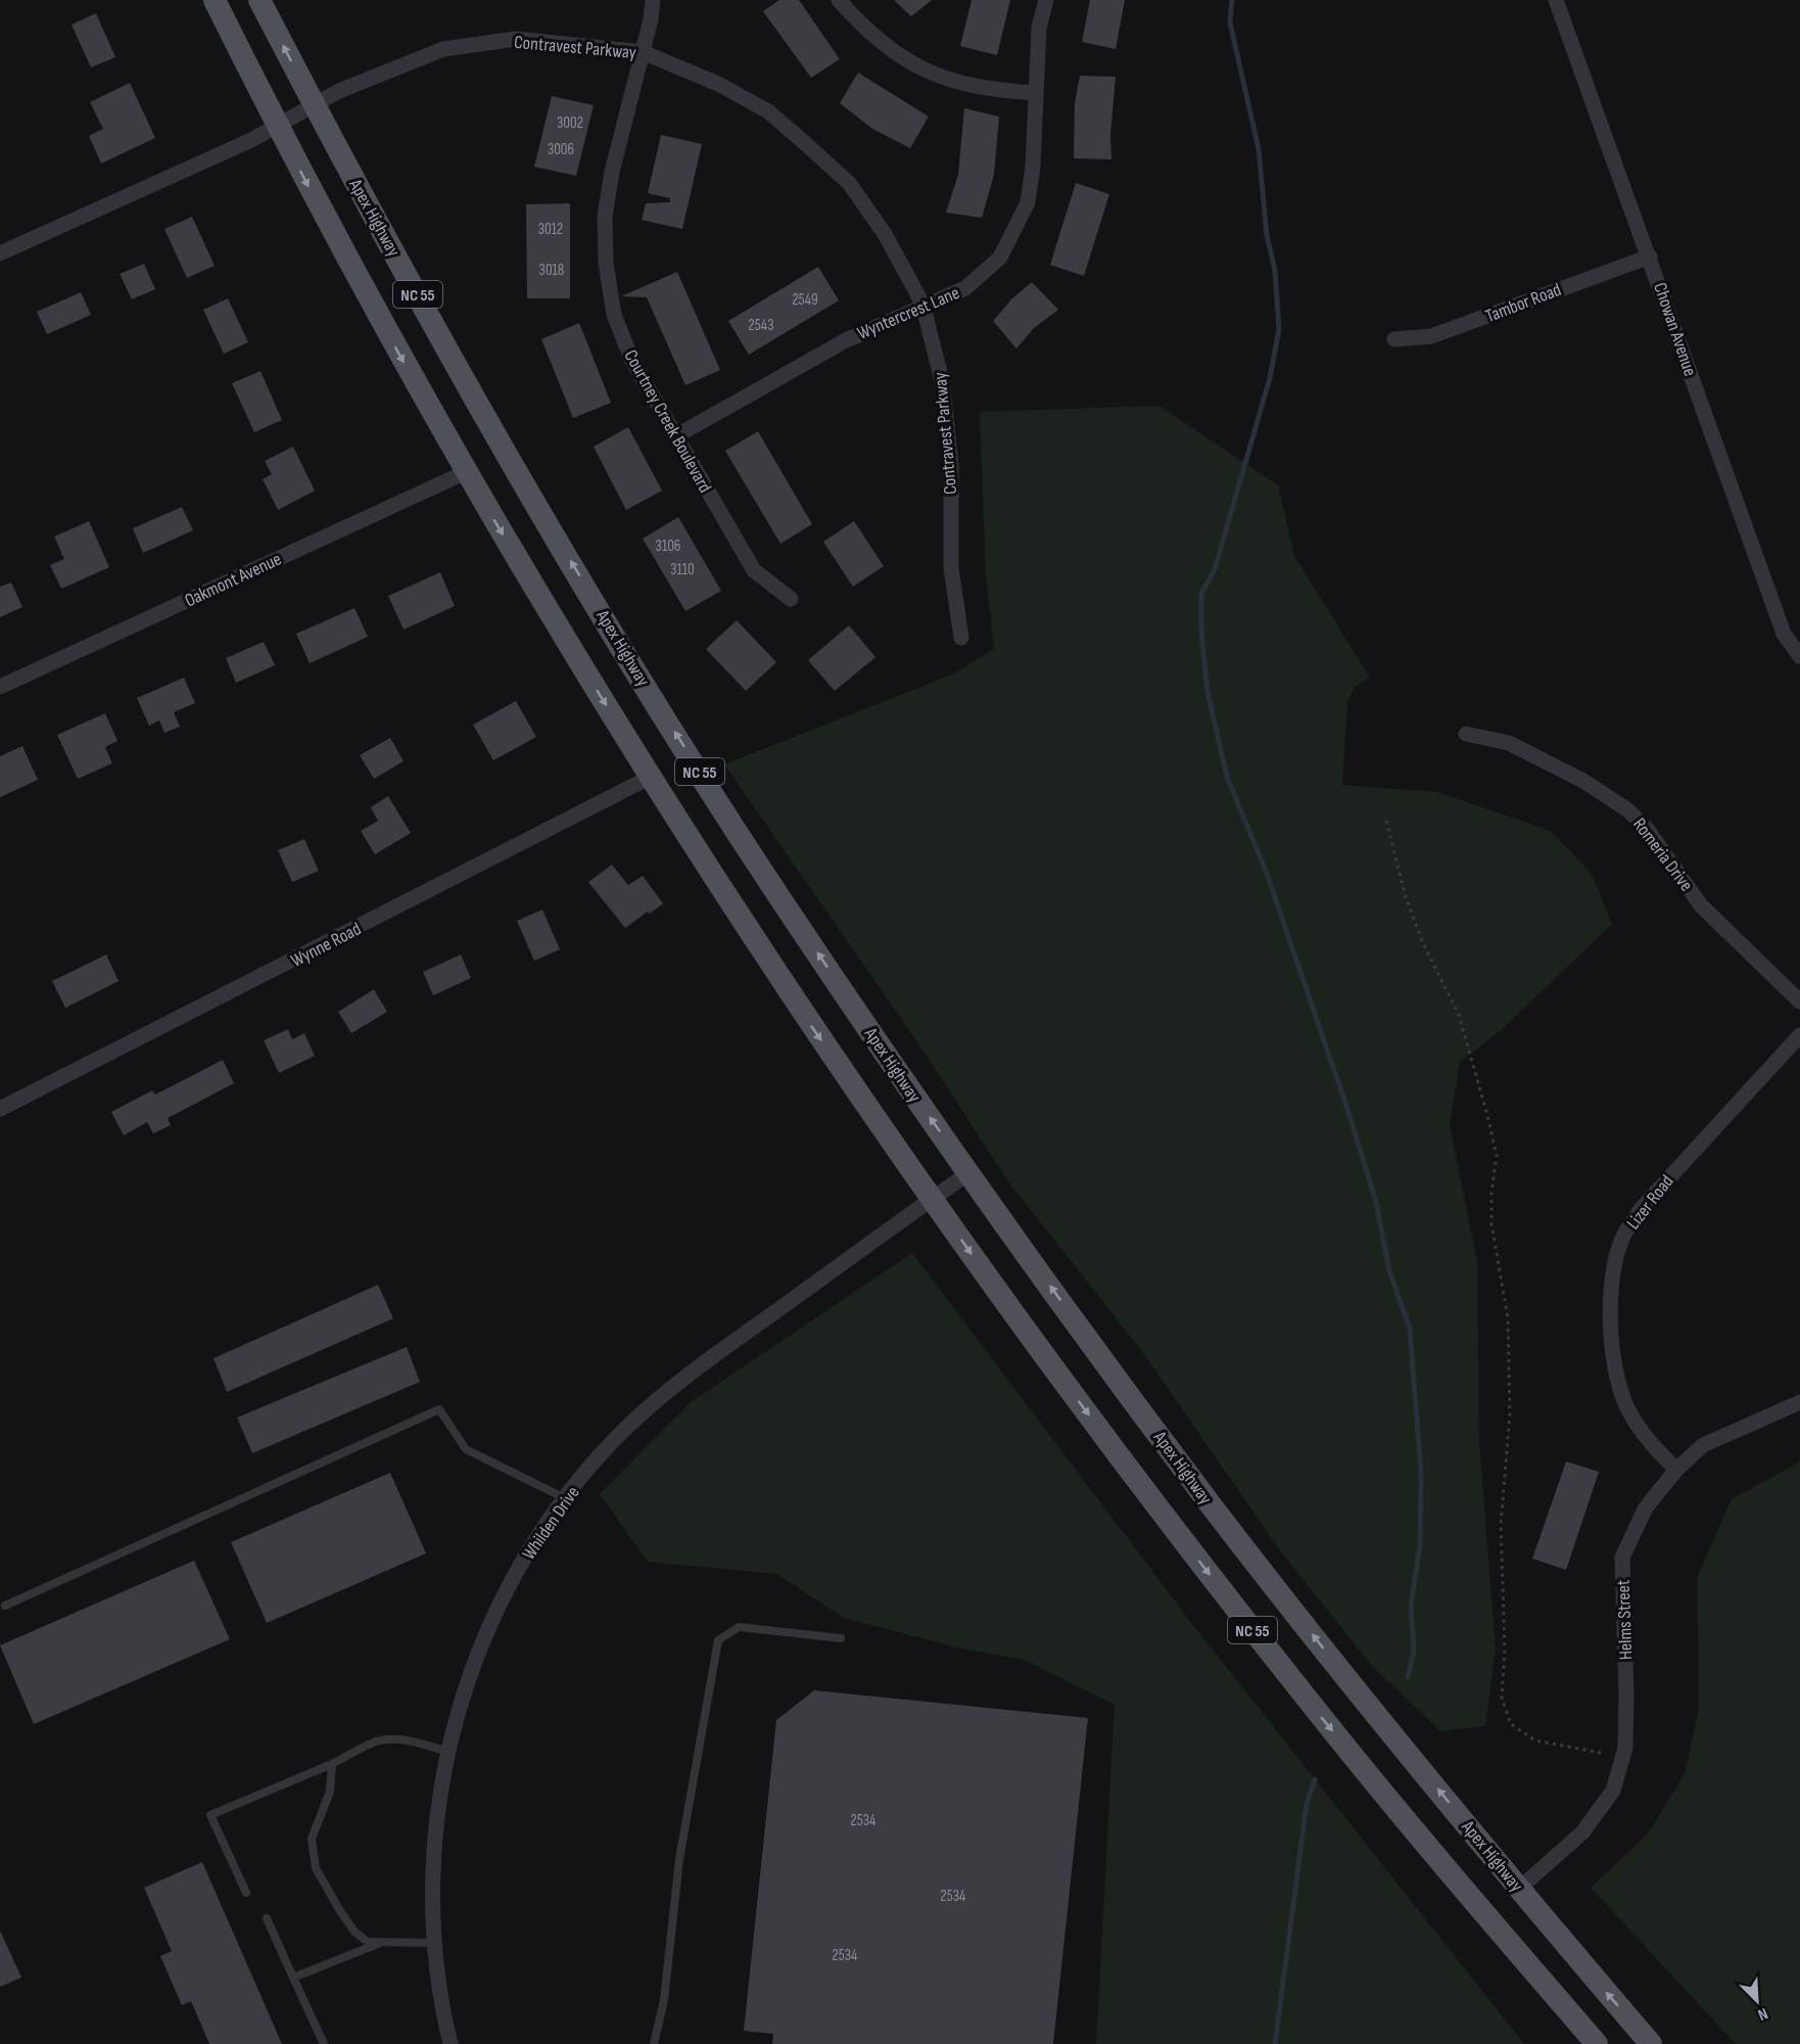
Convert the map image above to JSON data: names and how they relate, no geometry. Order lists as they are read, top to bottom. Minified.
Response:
{"streets":{"main road":["Apex Highway","NC 55"],"street":["Contravest Parkway","Tambor Road","Wyntercrest Lane","Chowan Avenue","Courtney Creek Boulevard","Oakmont Avenue","Romeria Drive","Wynne Road","Lizer Road","Whilden Drive","Helms Street"]},"crossings":[["Contravest Parkway","Apex Highway"],["Contravest Parkway","NC 55"],["Contravest Parkway","Wyntercrest Lane"],["Contravest Parkway","Courtney Creek Boulevard"],["Apex Highway","Whilden Drive"],["Apex Highway","Helms Street"],["NC 55","Oakmont Avenue"],["NC 55","Wynne Road"],["NC 55","Whilden Drive"],["Tambor Road","Chowan Avenue"],["Wyntercrest Lane","Courtney Creek Boulevard"],["Lizer Road","Helms Street"]],"house_numbers":["3002","3006","3012","3018","2549","2543","3106","3110","2534","2534","2534"],"north":"bottom right"}
